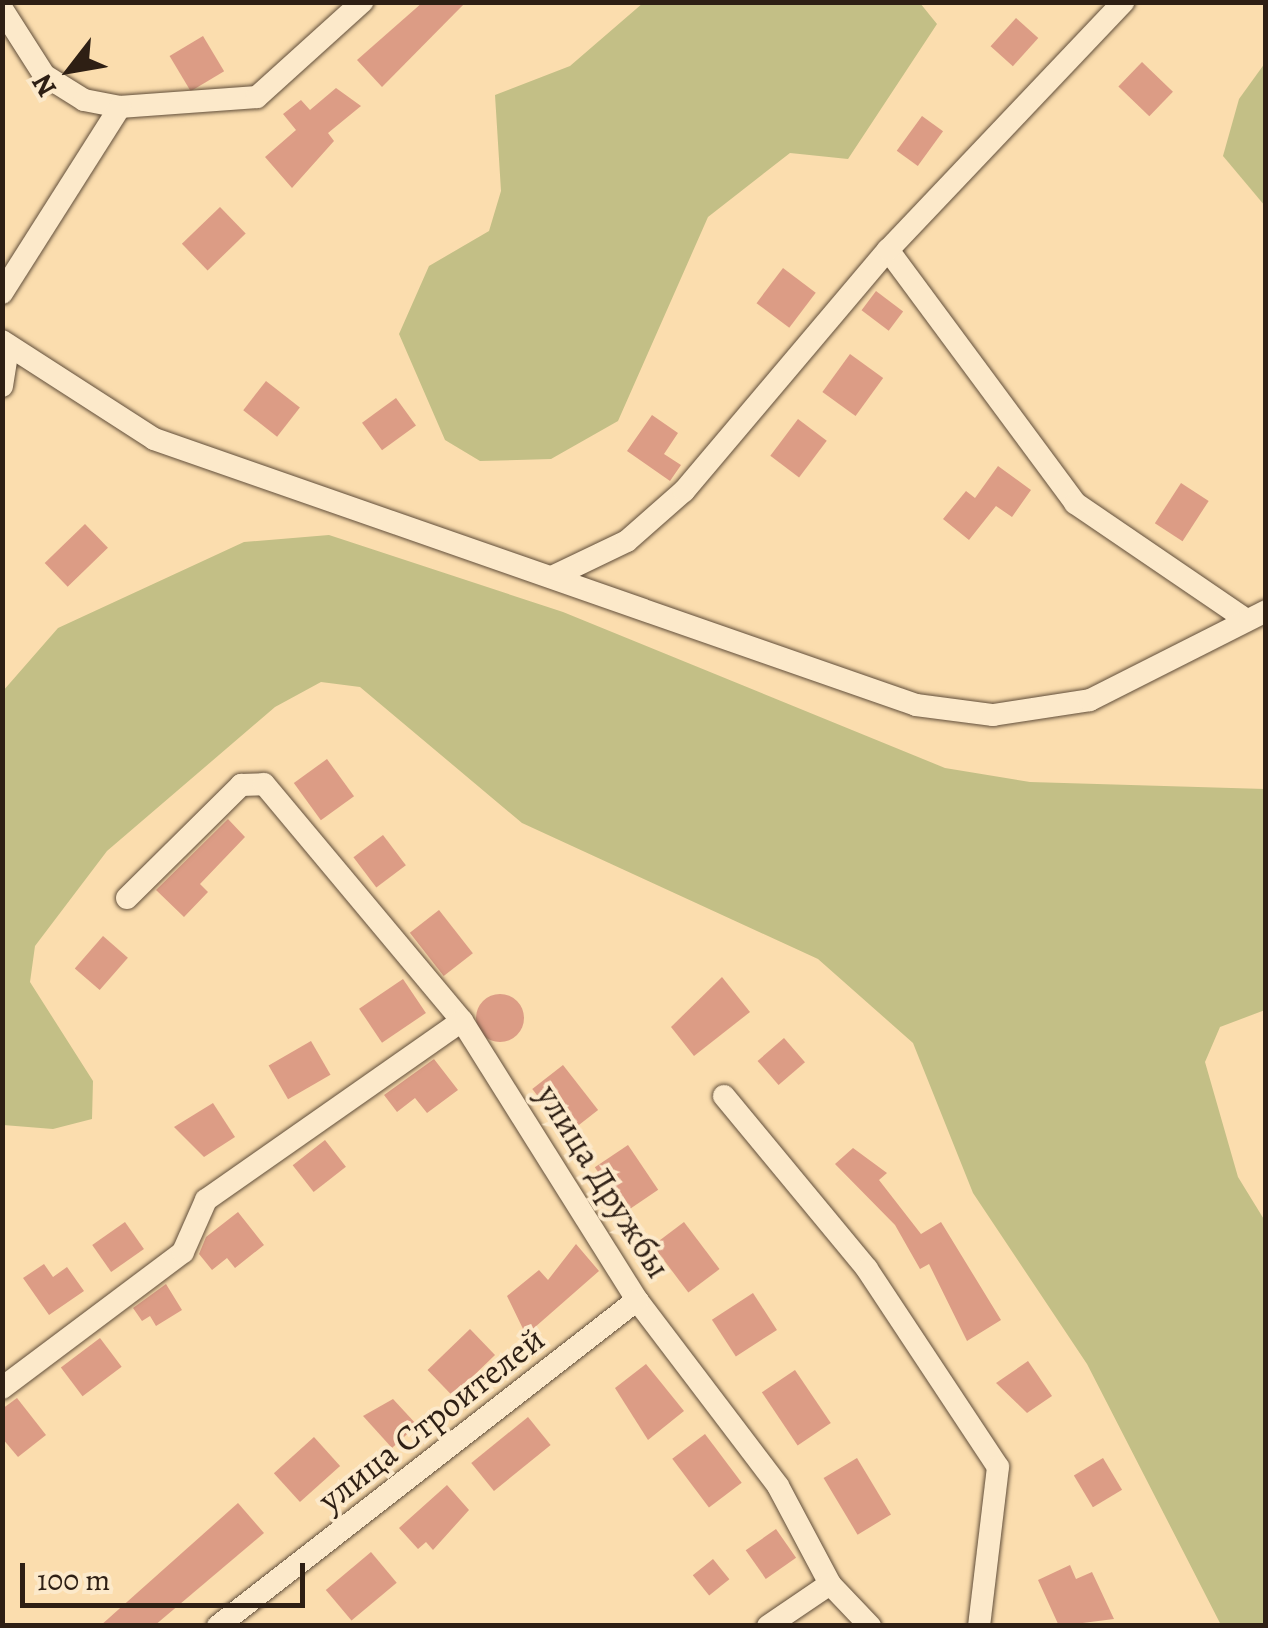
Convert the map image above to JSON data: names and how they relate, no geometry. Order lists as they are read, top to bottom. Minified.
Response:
{"streets":{"street":["улица Дружбы","улица Строителей"]},"crossings":[["улица Дружбы","улица Строителей"]],"scale_bar":"100 m","north":"bottom left"}
